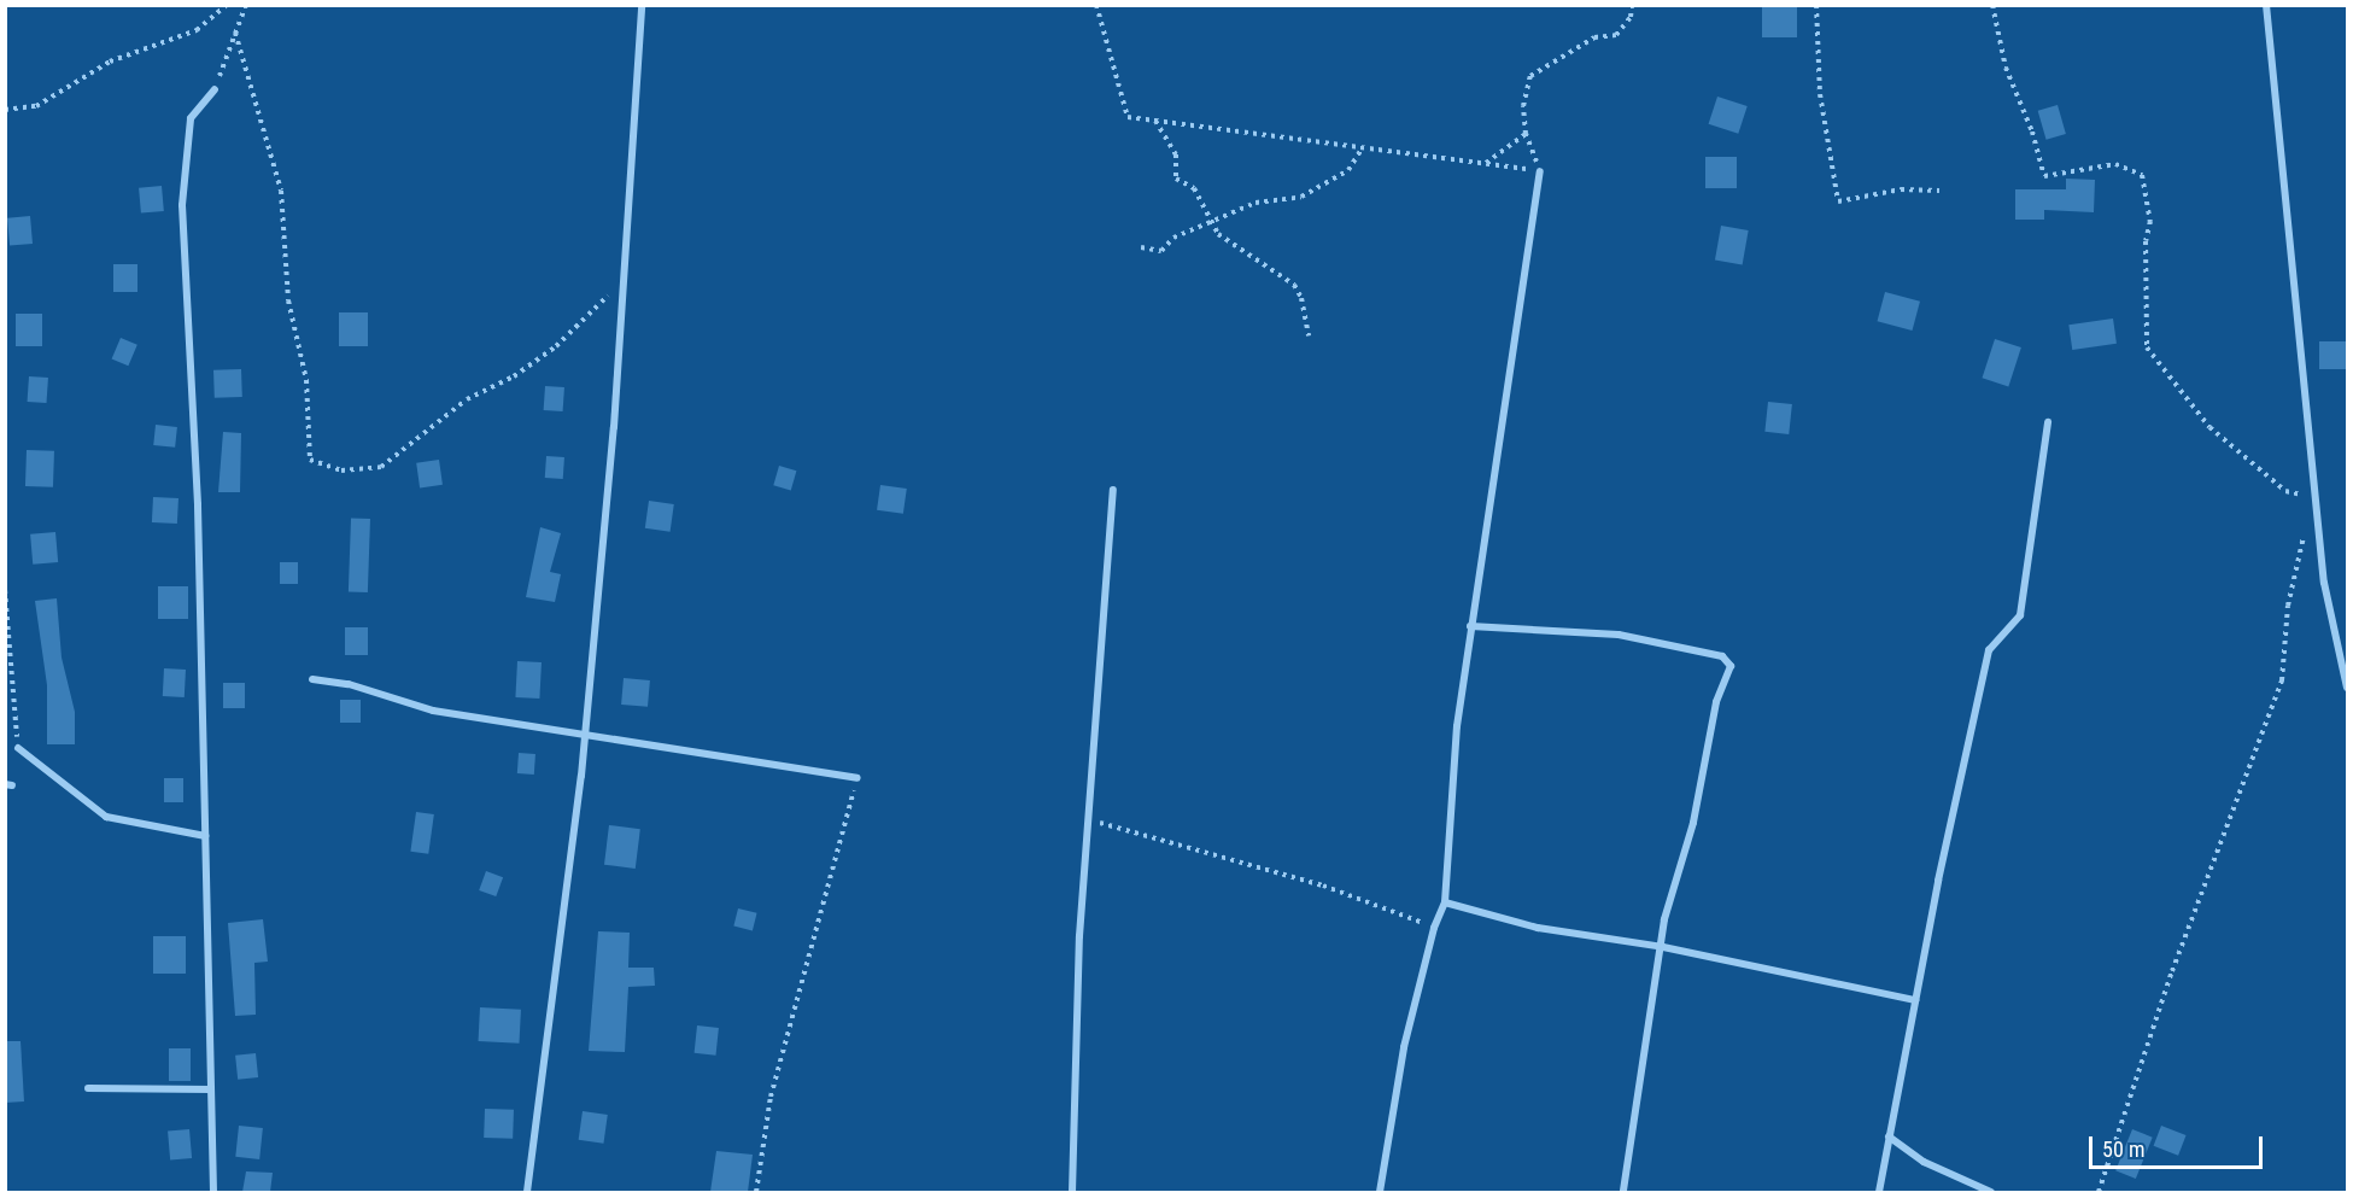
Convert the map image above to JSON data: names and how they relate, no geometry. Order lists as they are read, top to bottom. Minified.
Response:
{"scale_bar":"50 m"}
